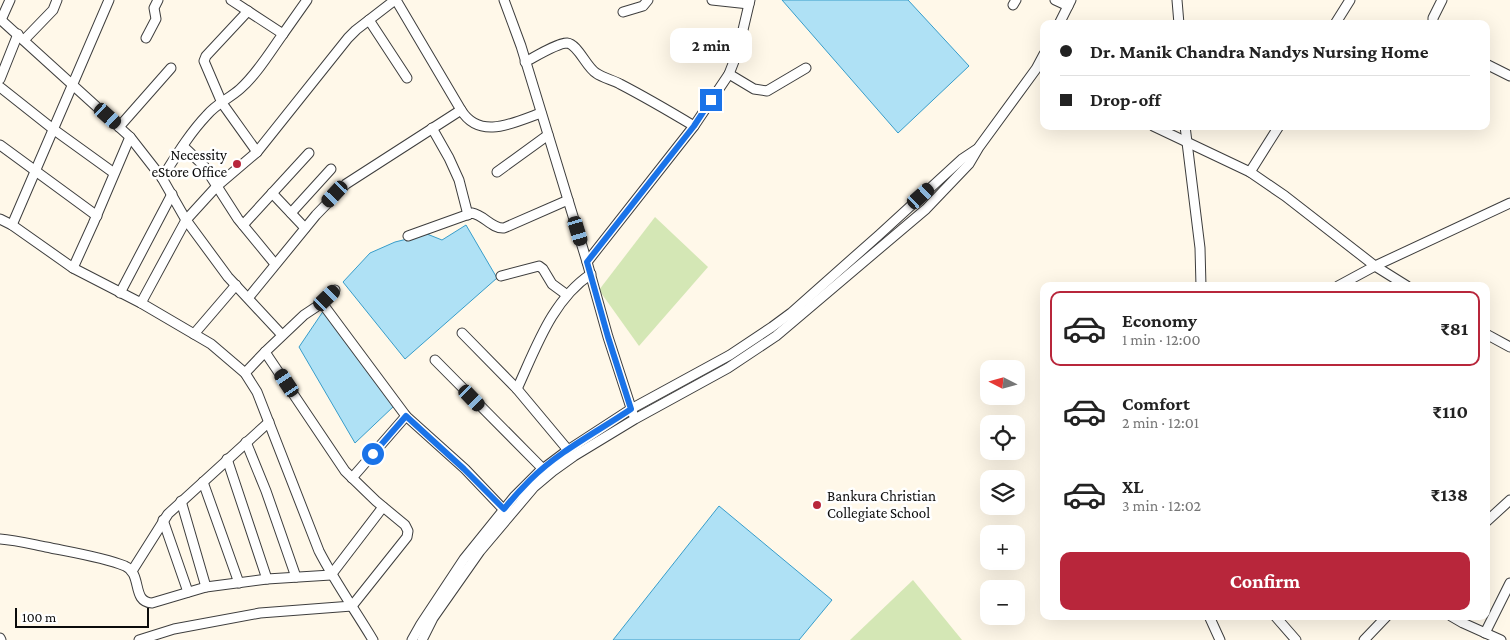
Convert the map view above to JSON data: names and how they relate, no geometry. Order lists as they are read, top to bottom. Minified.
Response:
{"places":["Necessity eStore Office","Bankura Christian Collegiate School"],"scale_bar":"100 m","north":"left","page":{"banner":["Dr. Manik Chandra Nandys Nursing Home","Drop-off"],"bubble":"2 min","list":[{"name":"Economy","note":"1 min · 12:00","value":"₹81"},{"name":"Comfort","note":"2 min · 12:01","value":"₹110"},{"name":"XL","note":"3 min · 12:02","value":"₹138"}],"map_buttons":["+","−"],"buttons":"Confirm","scale":"100 m"}}
